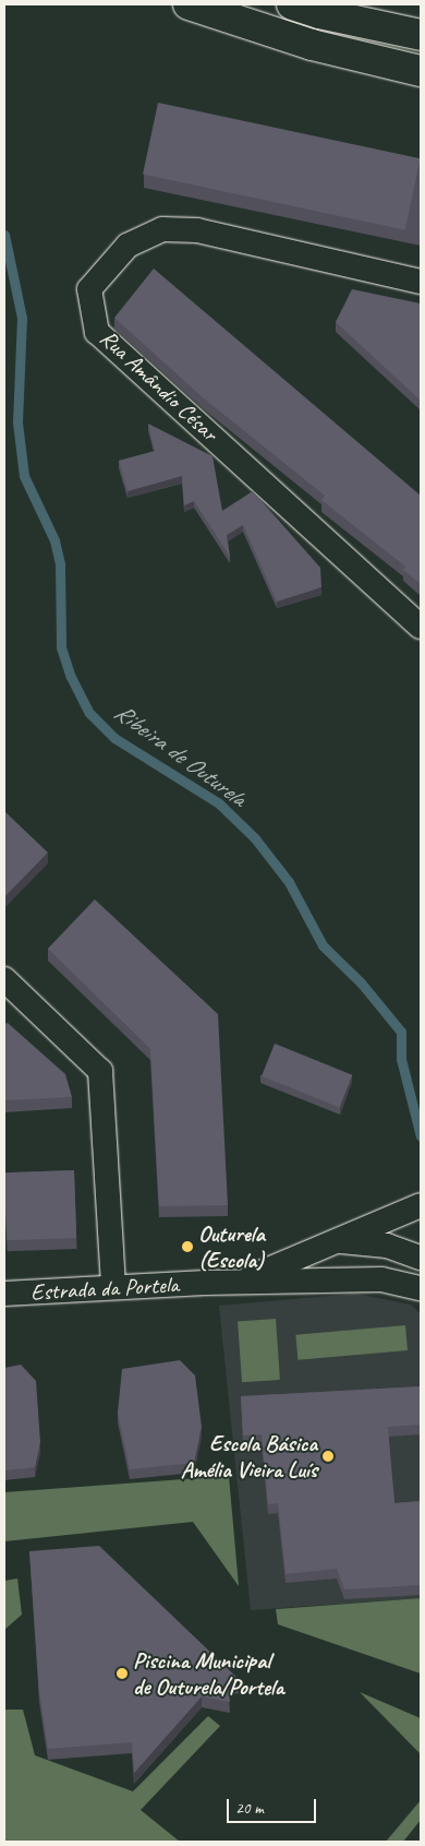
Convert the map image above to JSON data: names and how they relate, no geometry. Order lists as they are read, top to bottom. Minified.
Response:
{"streets":{"street":["Rua Amândio César","Estrada da Portela"]},"water":["Ribeira de Outurela"],"places":["Outurela (Escola)","Escola Básica Amélia Vieira Luís","Piscina Municipal de Outurela/Portela"],"scale_bar":"20 m"}
